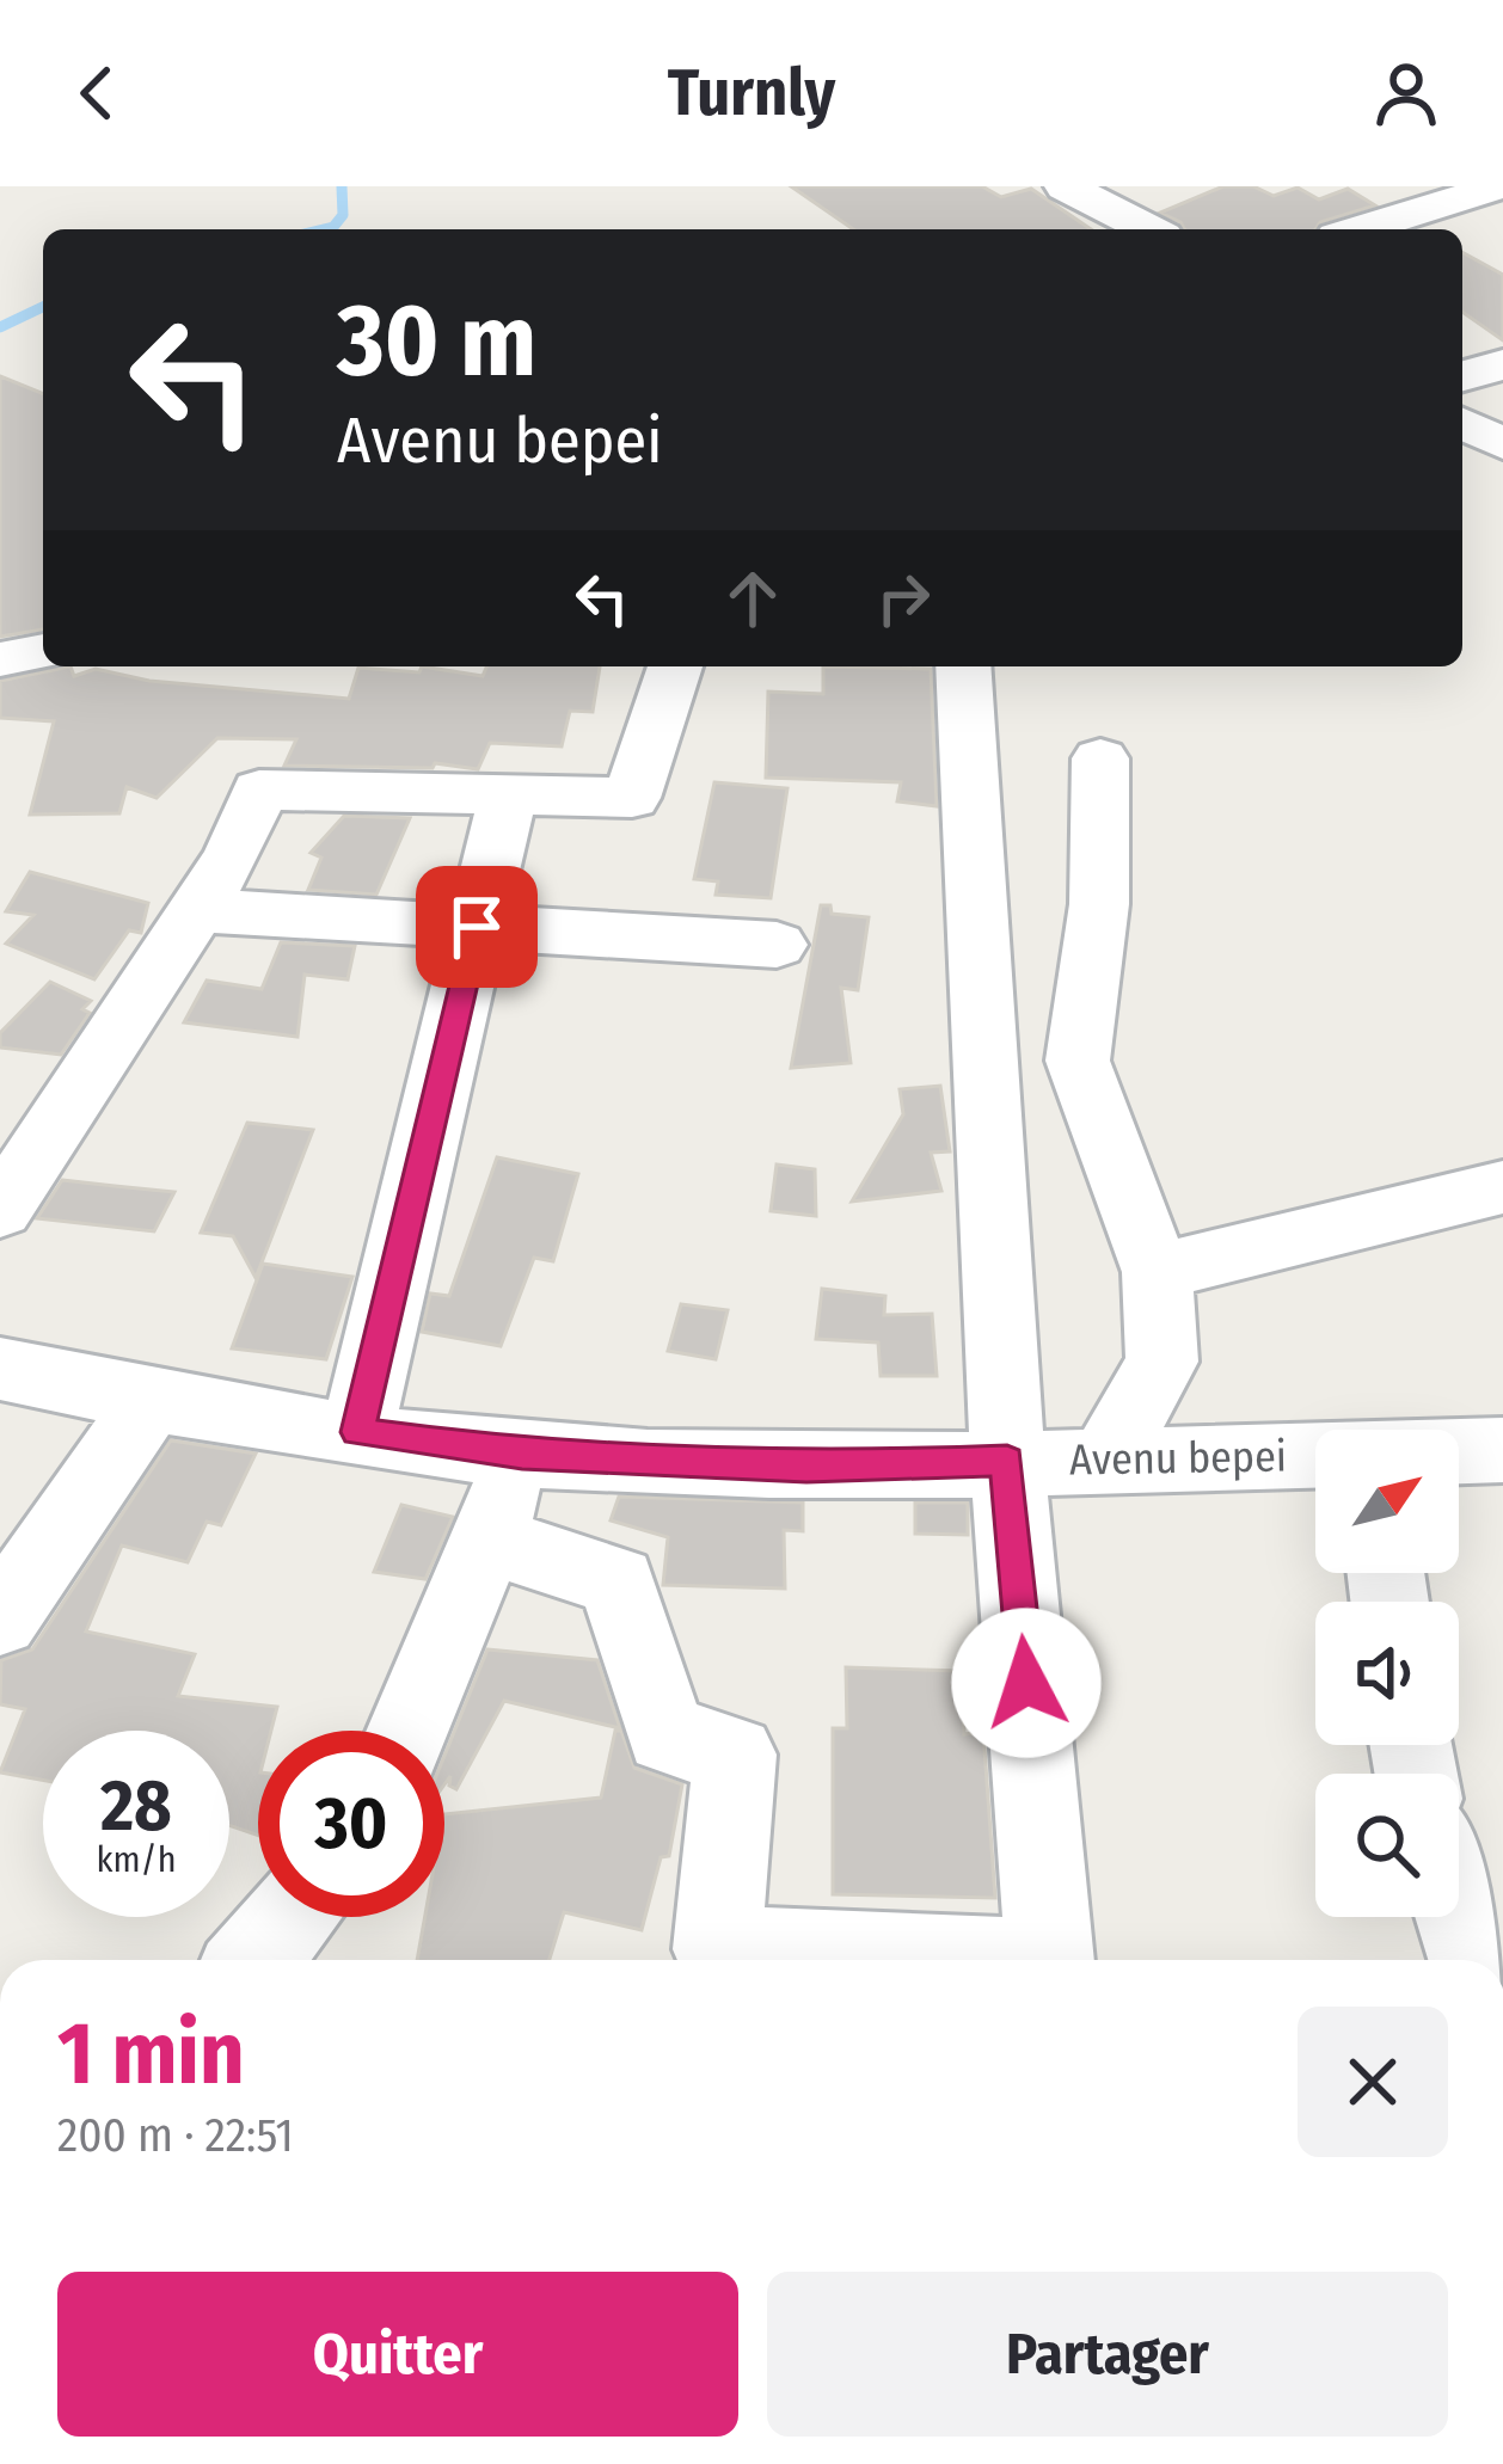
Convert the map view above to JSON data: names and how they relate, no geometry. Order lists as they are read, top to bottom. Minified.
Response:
{"streets":{"street":["Avenu bepei"]},"north":"top right","page":{"header":"Turnly","turn":["30 m","Avenu bepei"],"speed":"28 km/h","limit":"30","heading":["1 min","200 m · 22:51"],"buttons":["Quitter","Partager"]}}
